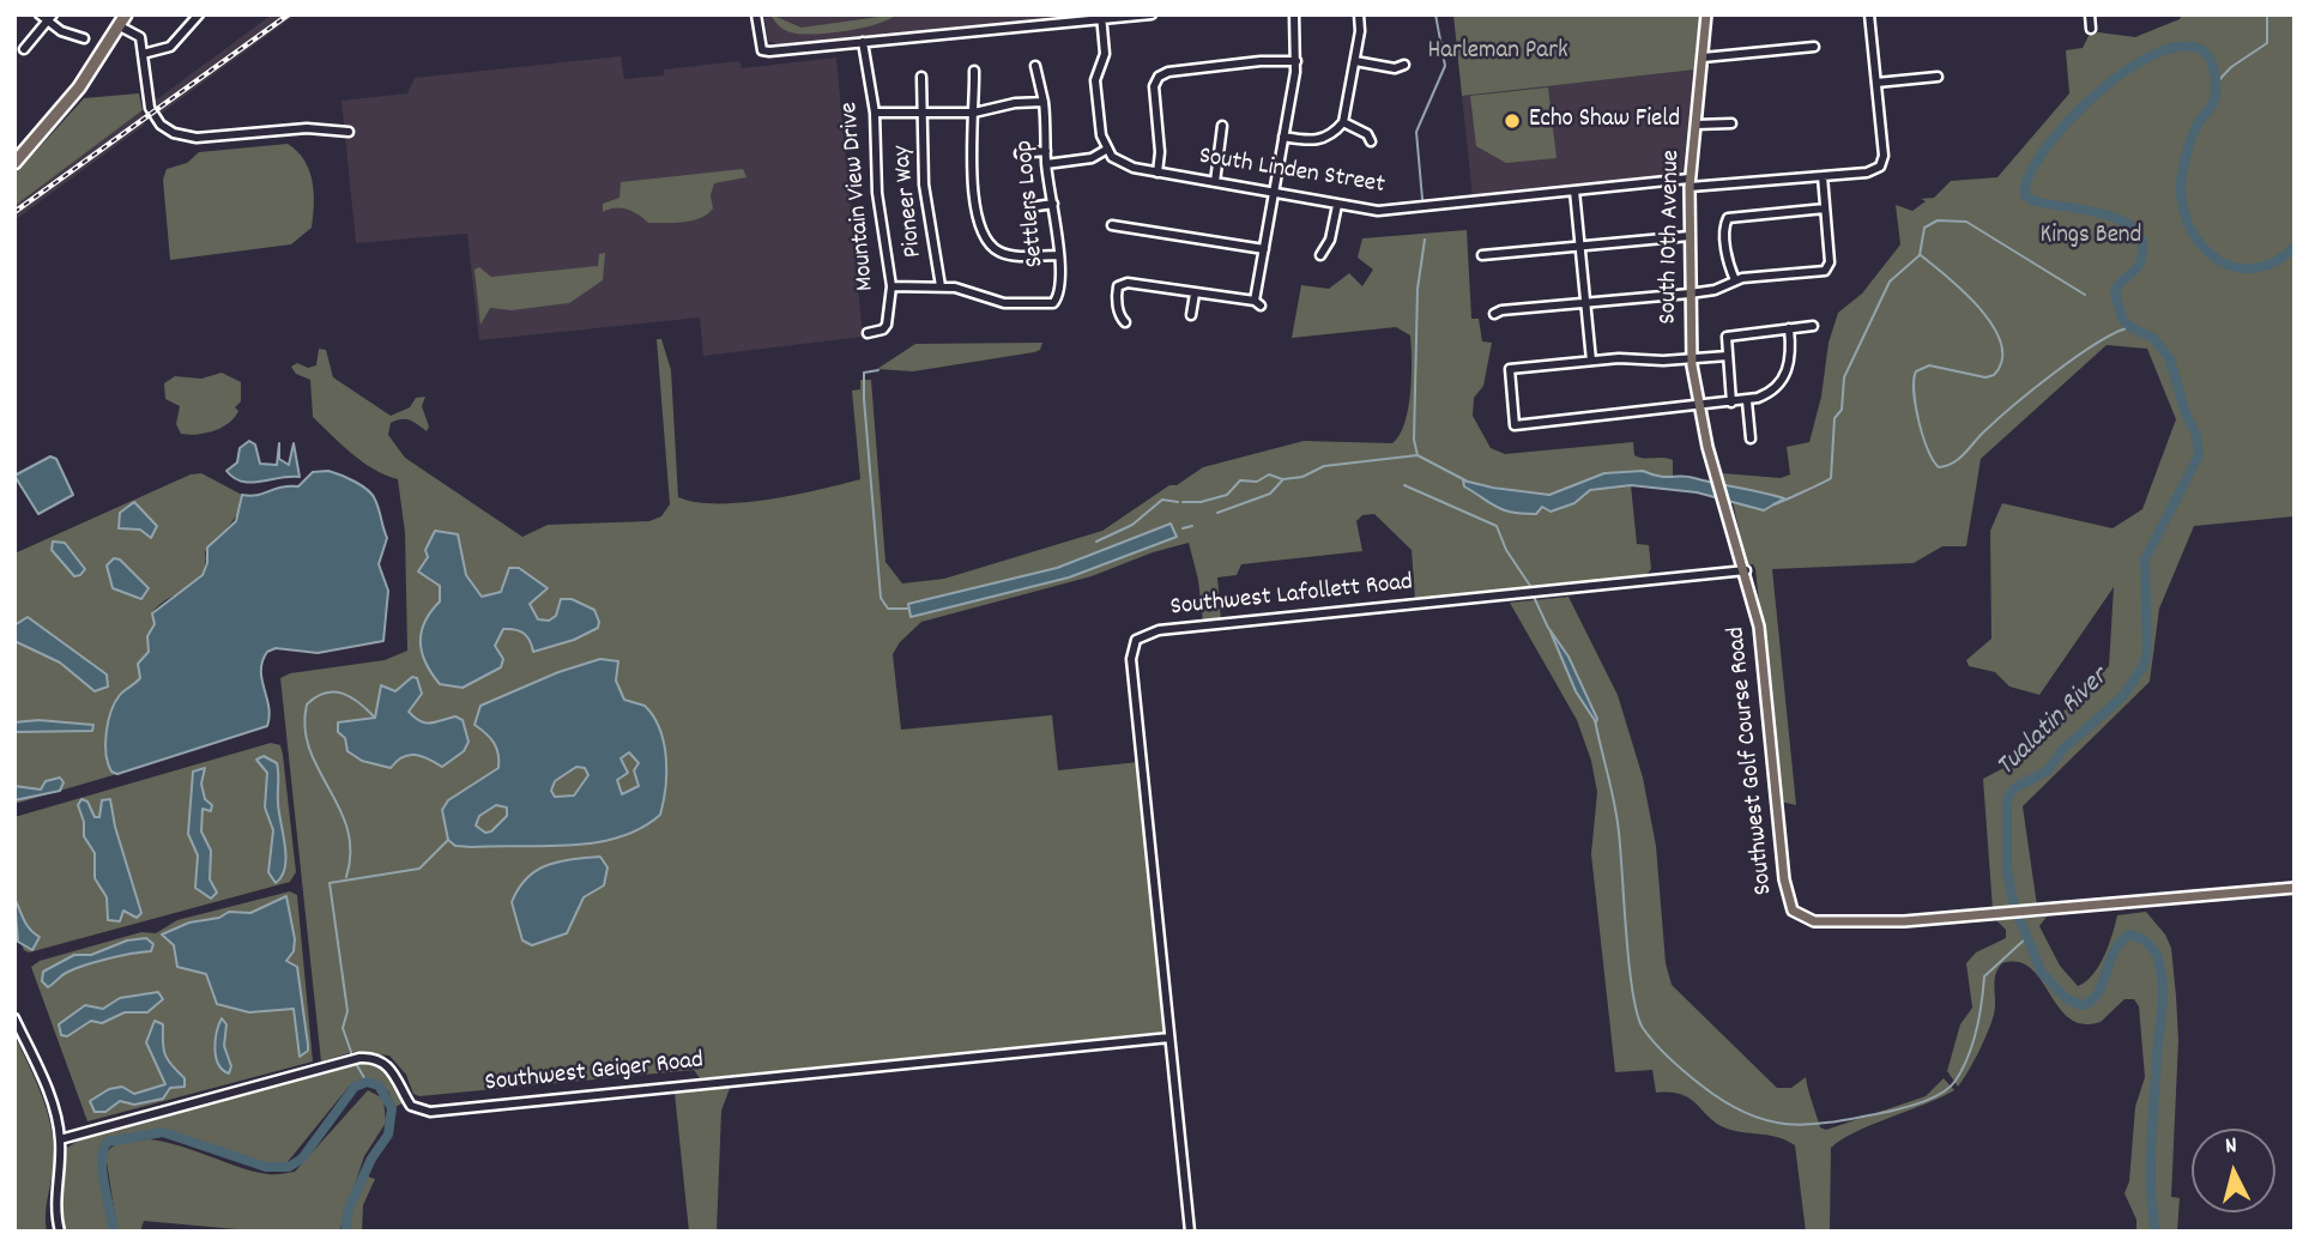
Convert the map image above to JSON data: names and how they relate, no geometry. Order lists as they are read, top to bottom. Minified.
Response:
{"streets":{"main road":["South 10th Avenue","Southwest Golf Course Road"],"street":["South Linden Street","Mountain View Drive","Pioneer Way","Settlers Loop","Southwest Lafollett Road","Southwest Geiger Road"]},"crossings":[["South Linden Street","South 10th Avenue"],["Mountain View Drive","Settlers Loop"],["Pioneer Way","Settlers Loop"],["South 10th Avenue","Southwest Golf Course Road"],["Southwest Lafollett Road","Southwest Golf Course Road"],["Southwest Lafollett Road","Southwest Geiger Road"]],"water":["Tualatin River"],"parks":["Harleman Park","Kings Bend"],"places":["Echo Shaw Field"],"north":"top"}
